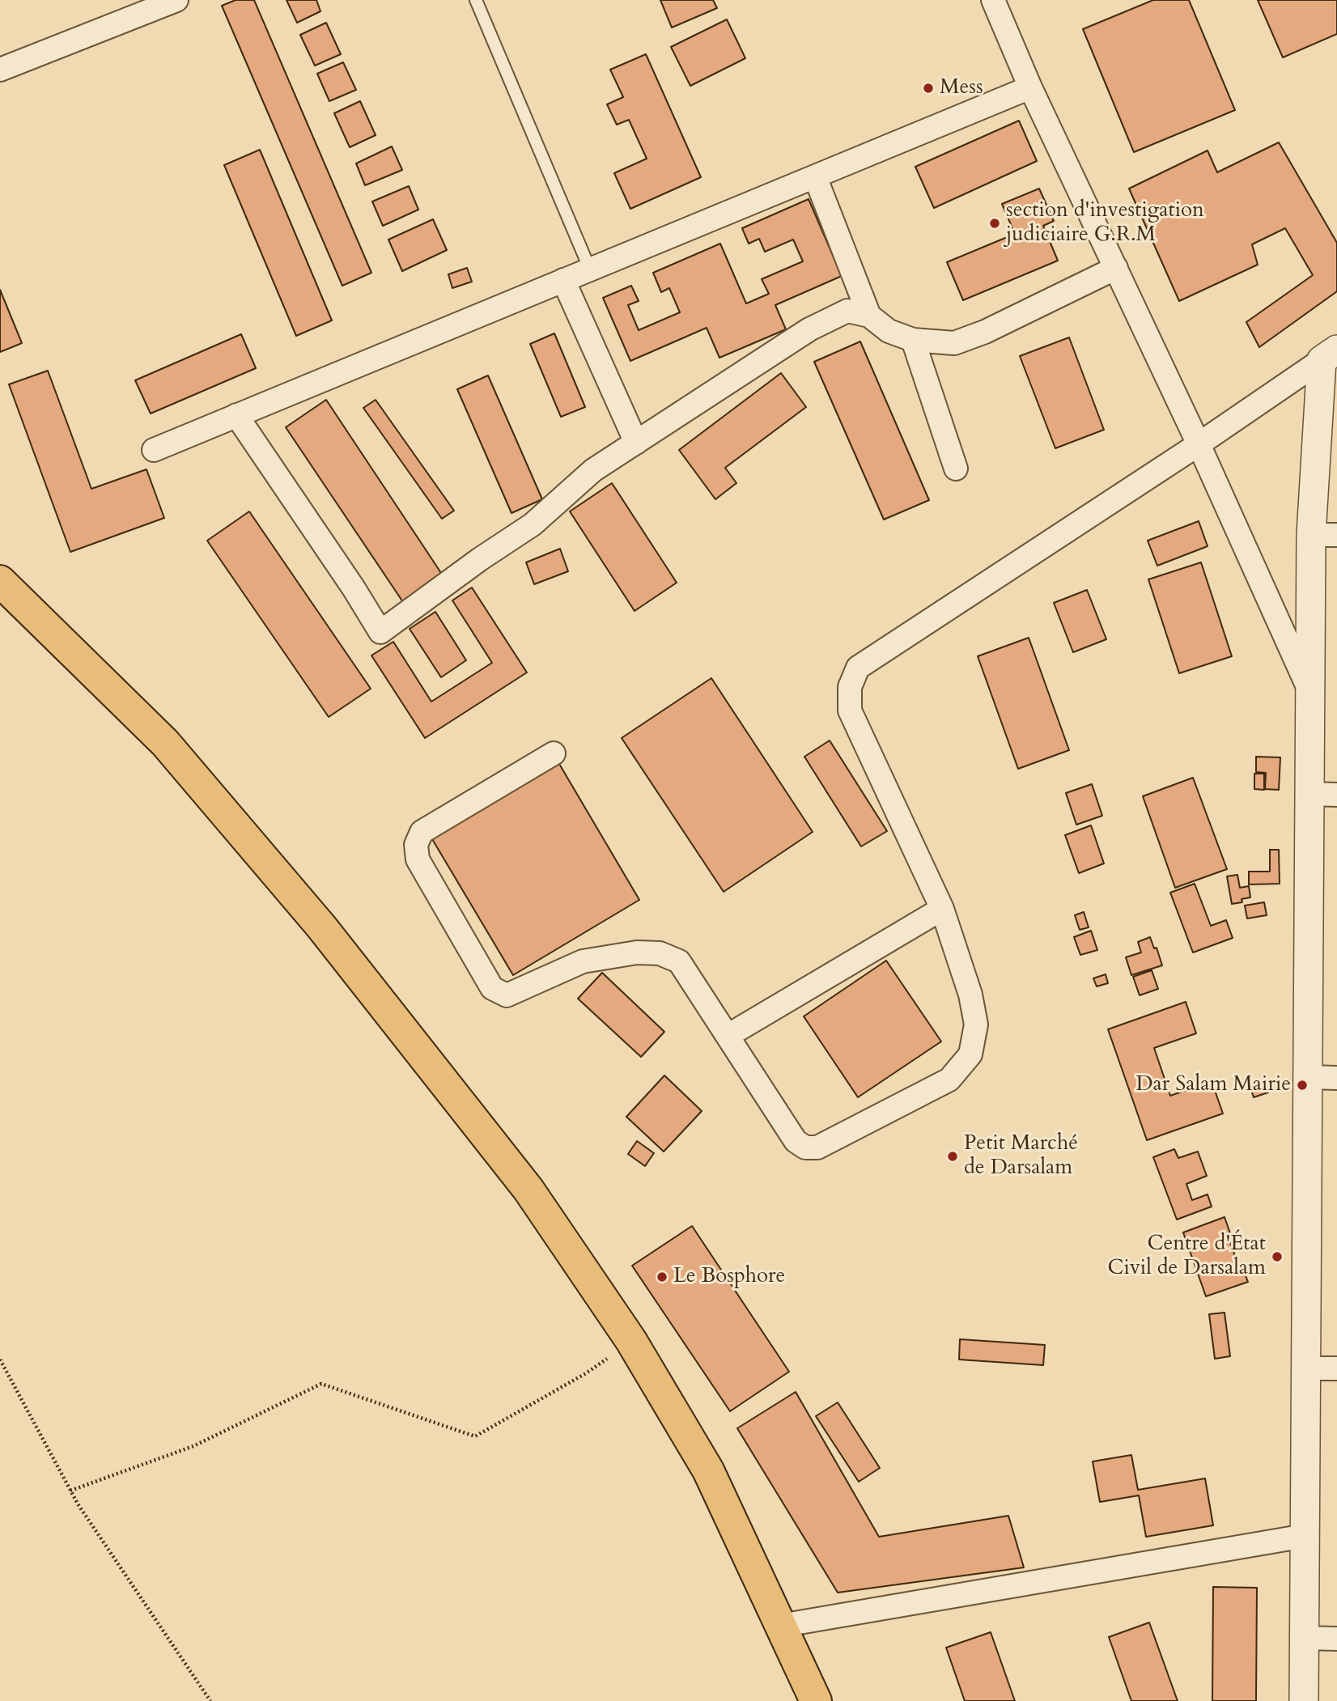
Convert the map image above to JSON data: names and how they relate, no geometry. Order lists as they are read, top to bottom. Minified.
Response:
{"places":["Mess","section d'investigation judiciaire G.R.M","Dar Salam Mairie","Petit Marché de Darsalam","Centre d'État Civil de Darsalam","Le Bosphore"]}
